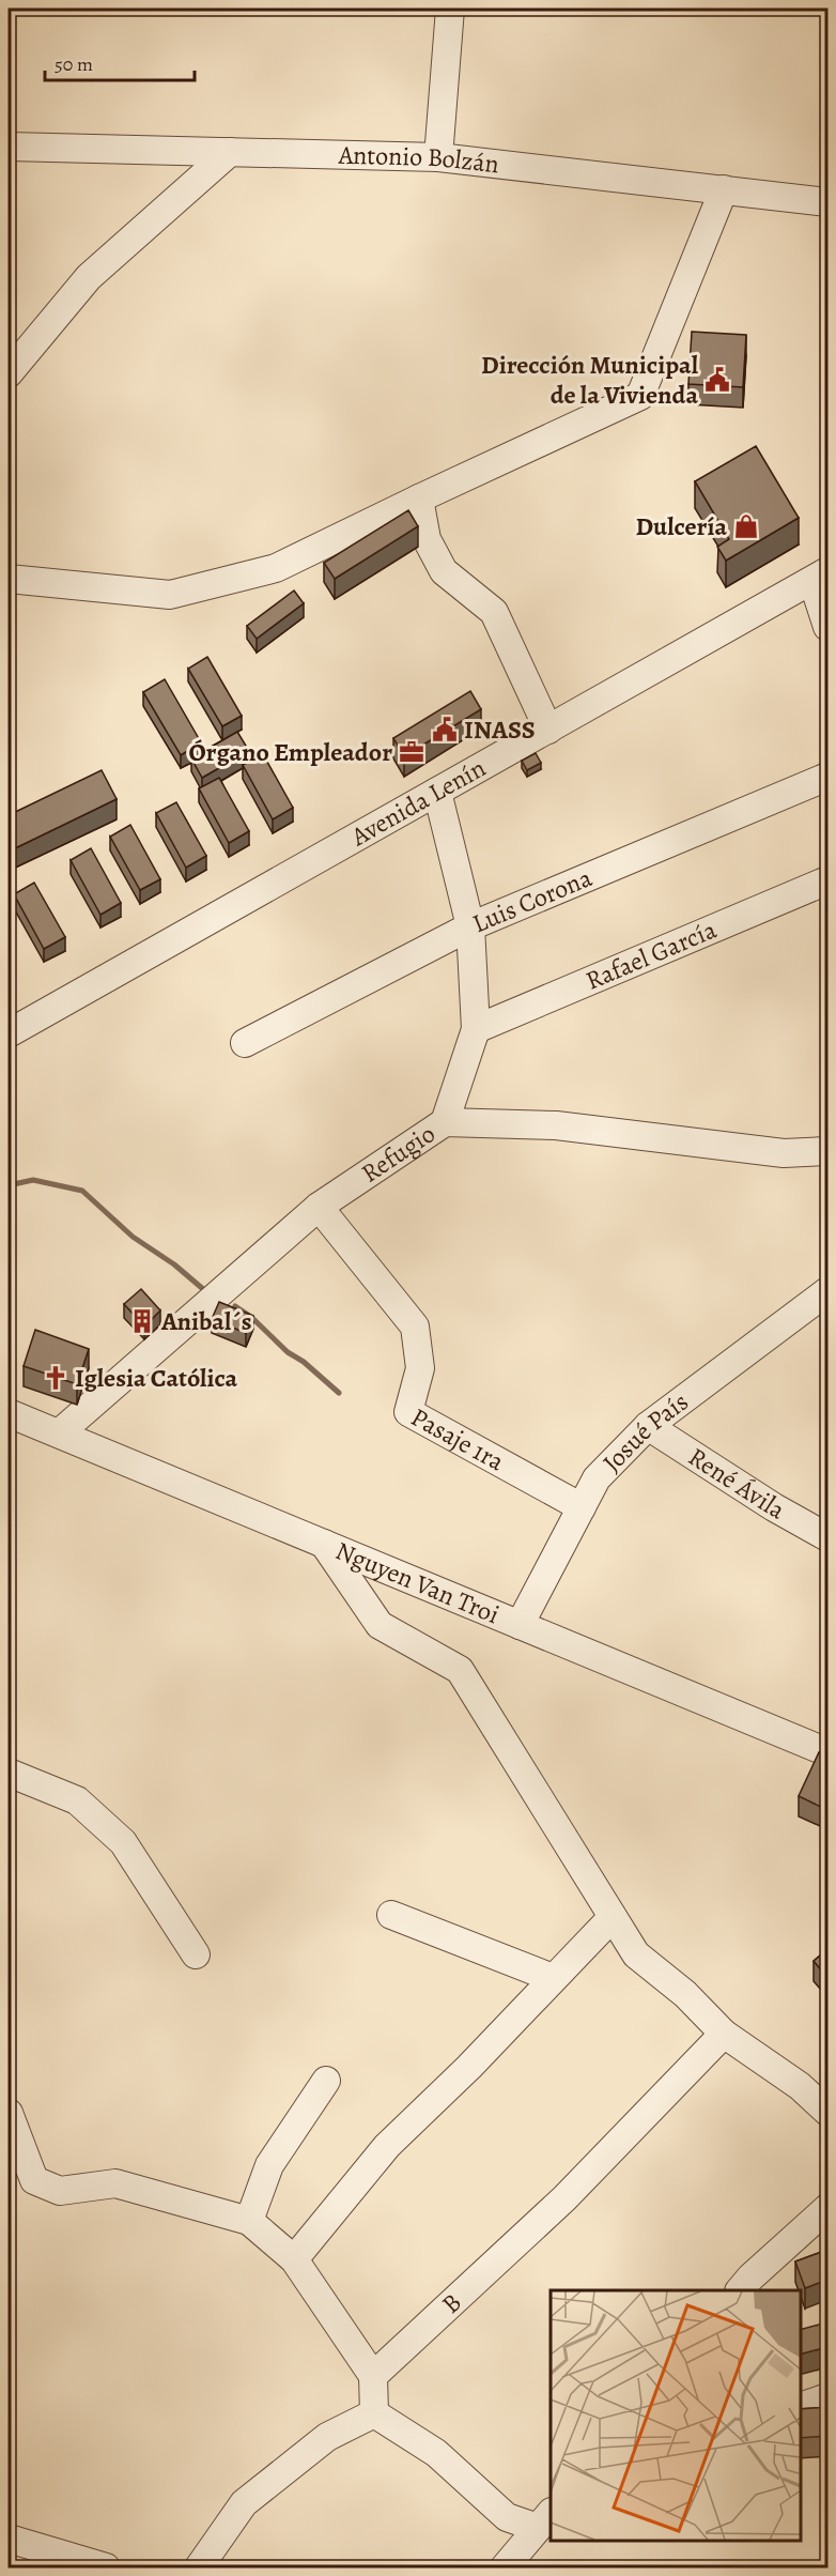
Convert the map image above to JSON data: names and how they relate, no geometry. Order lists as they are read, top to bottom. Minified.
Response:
{"streets":{"street":["Antonio Bolzán","Avenida Lenín","Luis Corona","Rafael García","Refugio","Josué País","Pasaje 1ra","René Ávila","Nguyen Van Troi","B"]},"crossings":[["Refugio","Pasaje 1ra"],["Refugio","Nguyen Van Troi"],["Josué País","Pasaje 1ra"],["Josué País","René Ávila"],["Josué País","Nguyen Van Troi"]],"places":{"public building":["Dirección Municipal de la Vivienda","INASS"],"shop":["Dulcería"],"office":["Órgano Empleador"],"building":["Anibal´s"],"church":["Iglesia Católica"]},"scale_bar":"50 m"}
